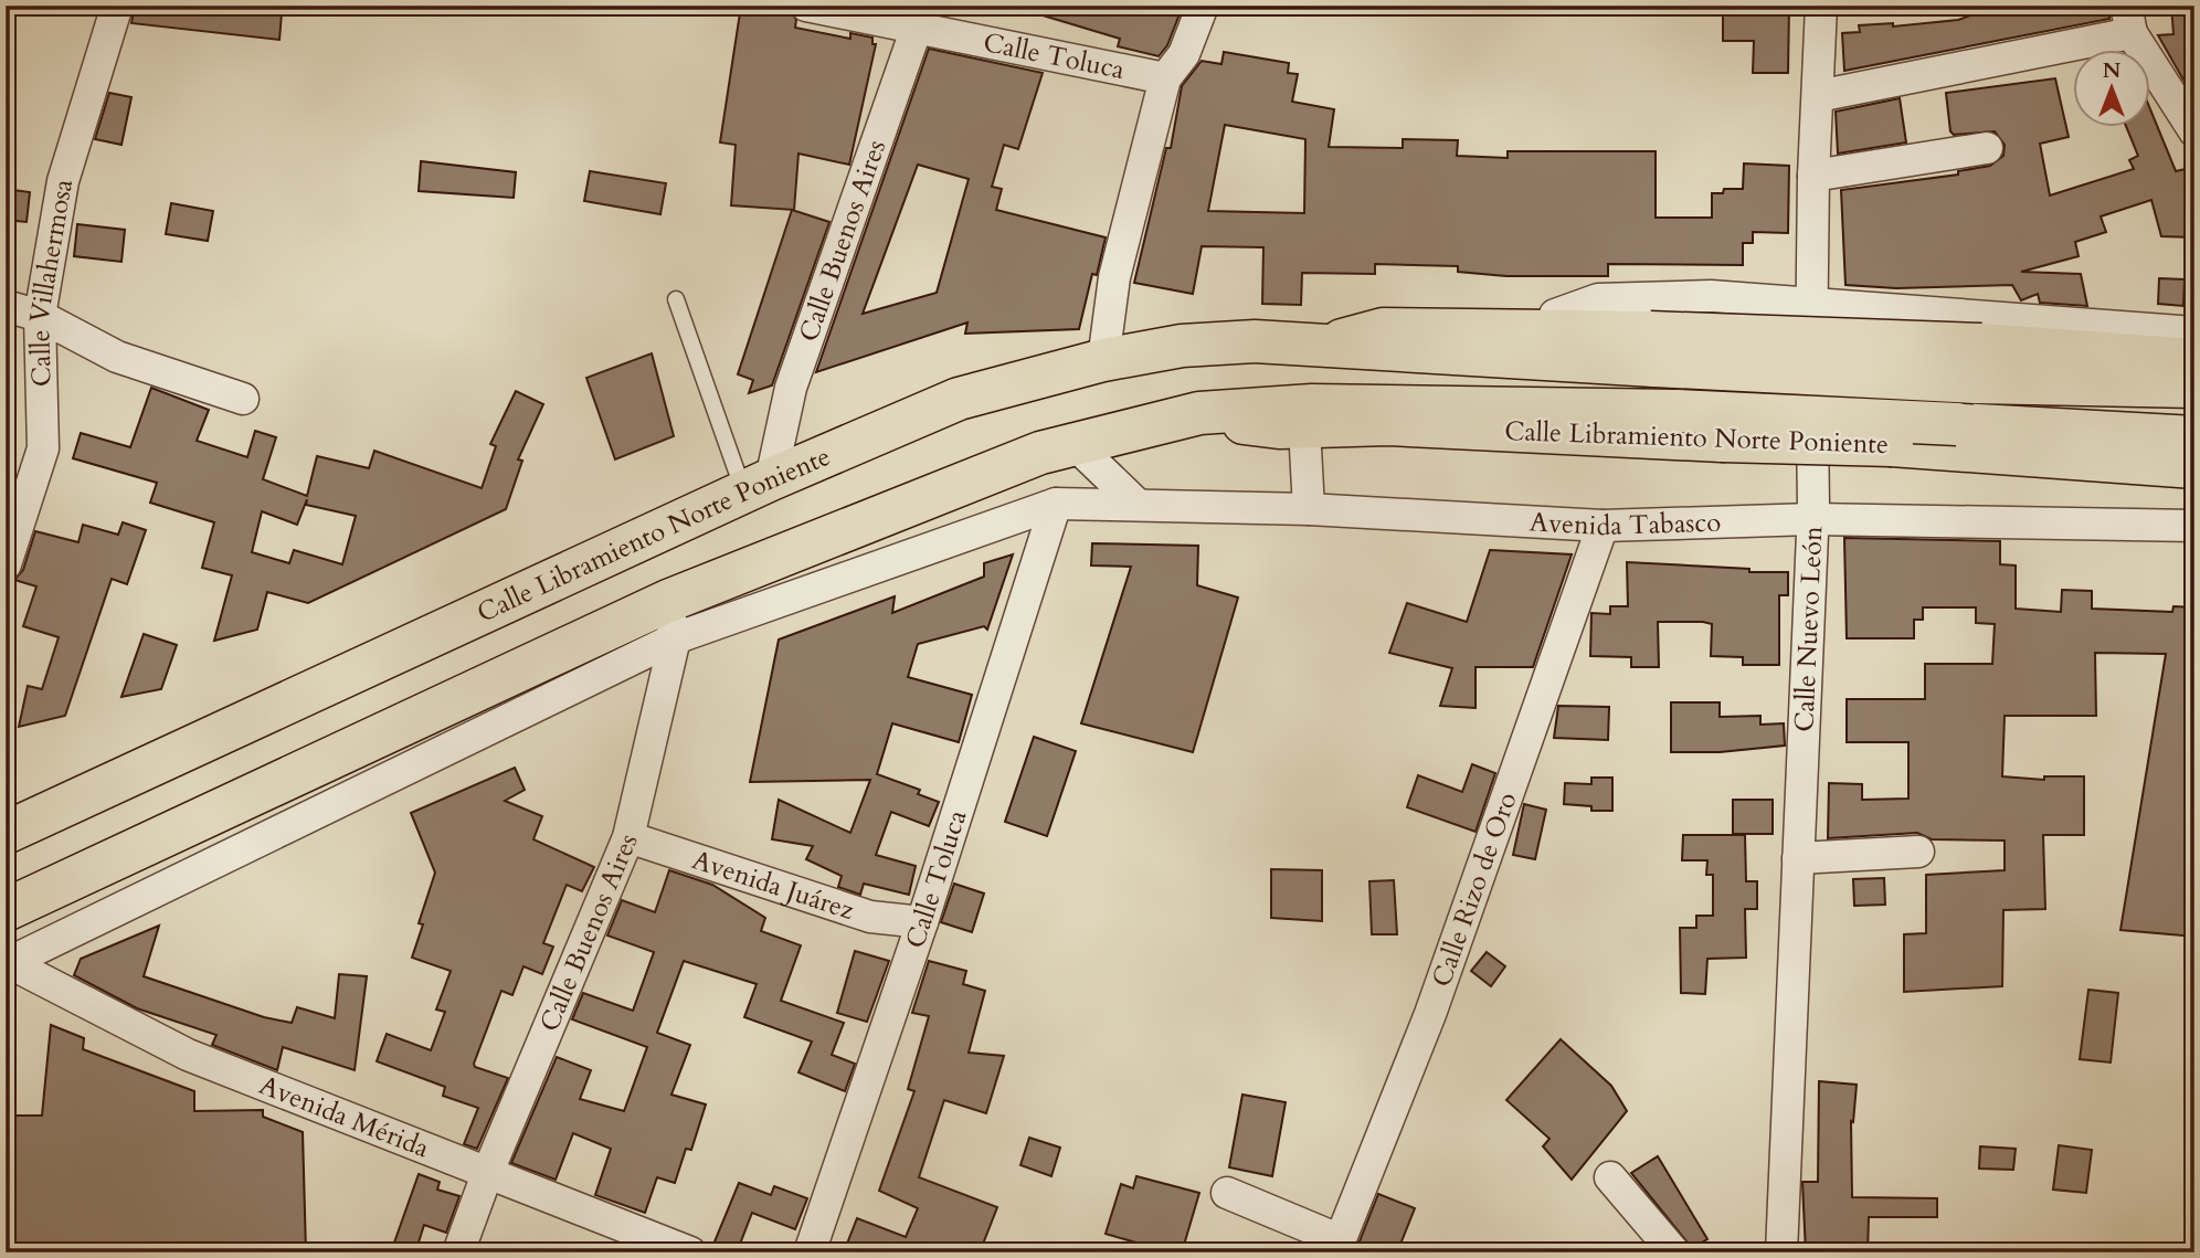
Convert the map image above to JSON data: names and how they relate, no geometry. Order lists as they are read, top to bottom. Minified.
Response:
{"streets":{"main road":["Calle Libramiento Norte Poniente"],"street":["Calle Toluca","Calle Buenos Aires","Calle Villahermosa","Avenida Tabasco","Calle Nuevo León","Avenida Juárez","Calle Rizo de Oro","Avenida Mérida"]},"crossings":[["Calle Toluca","Calle Buenos Aires"],["Calle Toluca","Avenida Tabasco"],["Calle Toluca","Avenida Juárez"],["Calle Buenos Aires","Calle Libramiento Norte Poniente"],["Calle Buenos Aires","Avenida Tabasco"],["Calle Buenos Aires","Avenida Juárez"],["Calle Buenos Aires","Avenida Mérida"],["Calle Libramiento Norte Poniente","Avenida Tabasco"],["Avenida Tabasco","Calle Nuevo León"],["Avenida Tabasco","Calle Rizo de Oro"],["Avenida Tabasco","Avenida Mérida"]],"north":"top"}
